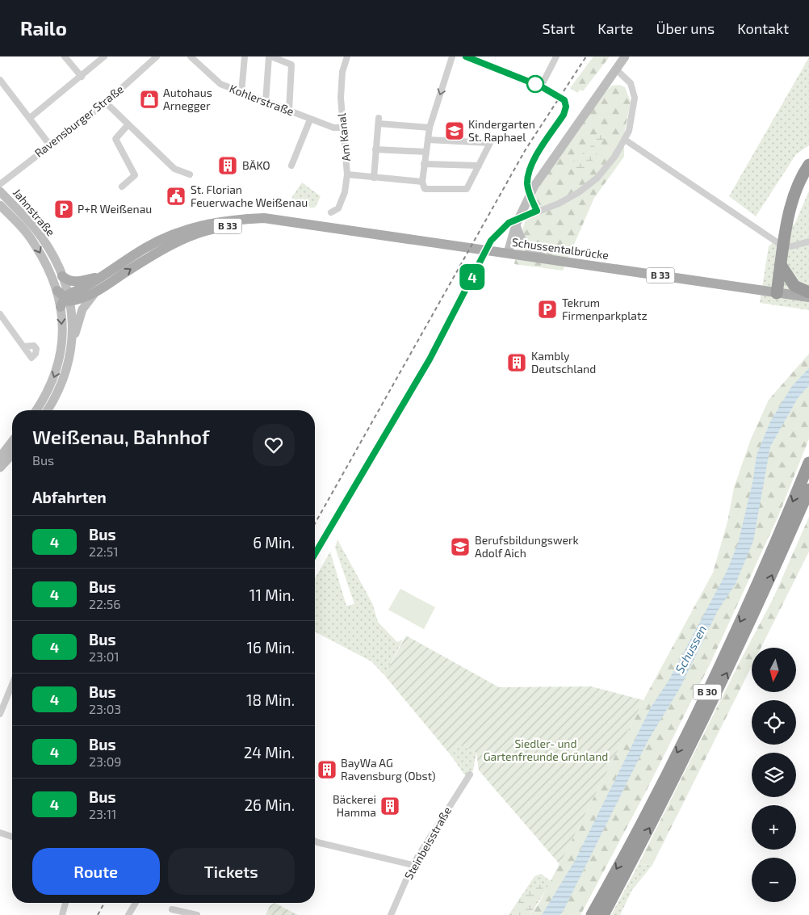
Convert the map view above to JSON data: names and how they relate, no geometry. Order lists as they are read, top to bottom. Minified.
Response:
{"streets":{"highway":["B 30"],"main road":["Jahnstraße","B 33","Schussentalbrücke"],"street":["Kohlerstraße","Ravensburger Straße","Am Kanal","Steinbeisstraße"]},"crossings":[["Kohlerstraße","Am Kanal"],["Jahnstraße","B 33"],["B 33","Schussentalbrücke"]],"one_way":["Jahnstraße"],"water":["Schussen"],"parks":["Siedler- und Gartenfreunde Grünland"],"places":{"shop":["Autohaus Arnegger"],"school or university":["Kindergarten St. Raphael","Berufsbildungswerk Adolf Aich"],"building":["BÄKO","Kambly Deutschland","BayWa AG Ravensburg (Obst)","Bäckerei Hamma"],"public building":["St. Florian Feuerwache Weißenau"],"parking":["P+R Weißenau","Tekrum Firmenparkplatz"]},"lines":["bus line 4"],"north":"bottom","page":{"header":"Railo","nav":["Start","Karte","Über uns","Kontakt"],"on_map":"4","heading":[["Weißenau, Bahnhof","Bus"],"Abfahrten"],"list":[{"mark":"4","name":"Bus","note":"22:51","value":"6 Min."},{"mark":"4","name":"Bus","note":"22:56","value":"11 Min."},{"mark":"4","name":"Bus","note":"23:01","value":"16 Min."},{"mark":"4","name":"Bus","note":"23:03","value":"18 Min."},{"mark":"4","name":"Bus","note":"23:09","value":"24 Min."},{"mark":"4","name":"Bus","note":"23:11","value":"26 Min."}],"map_buttons":["+","−"],"buttons":["Route","Tickets"]}}
